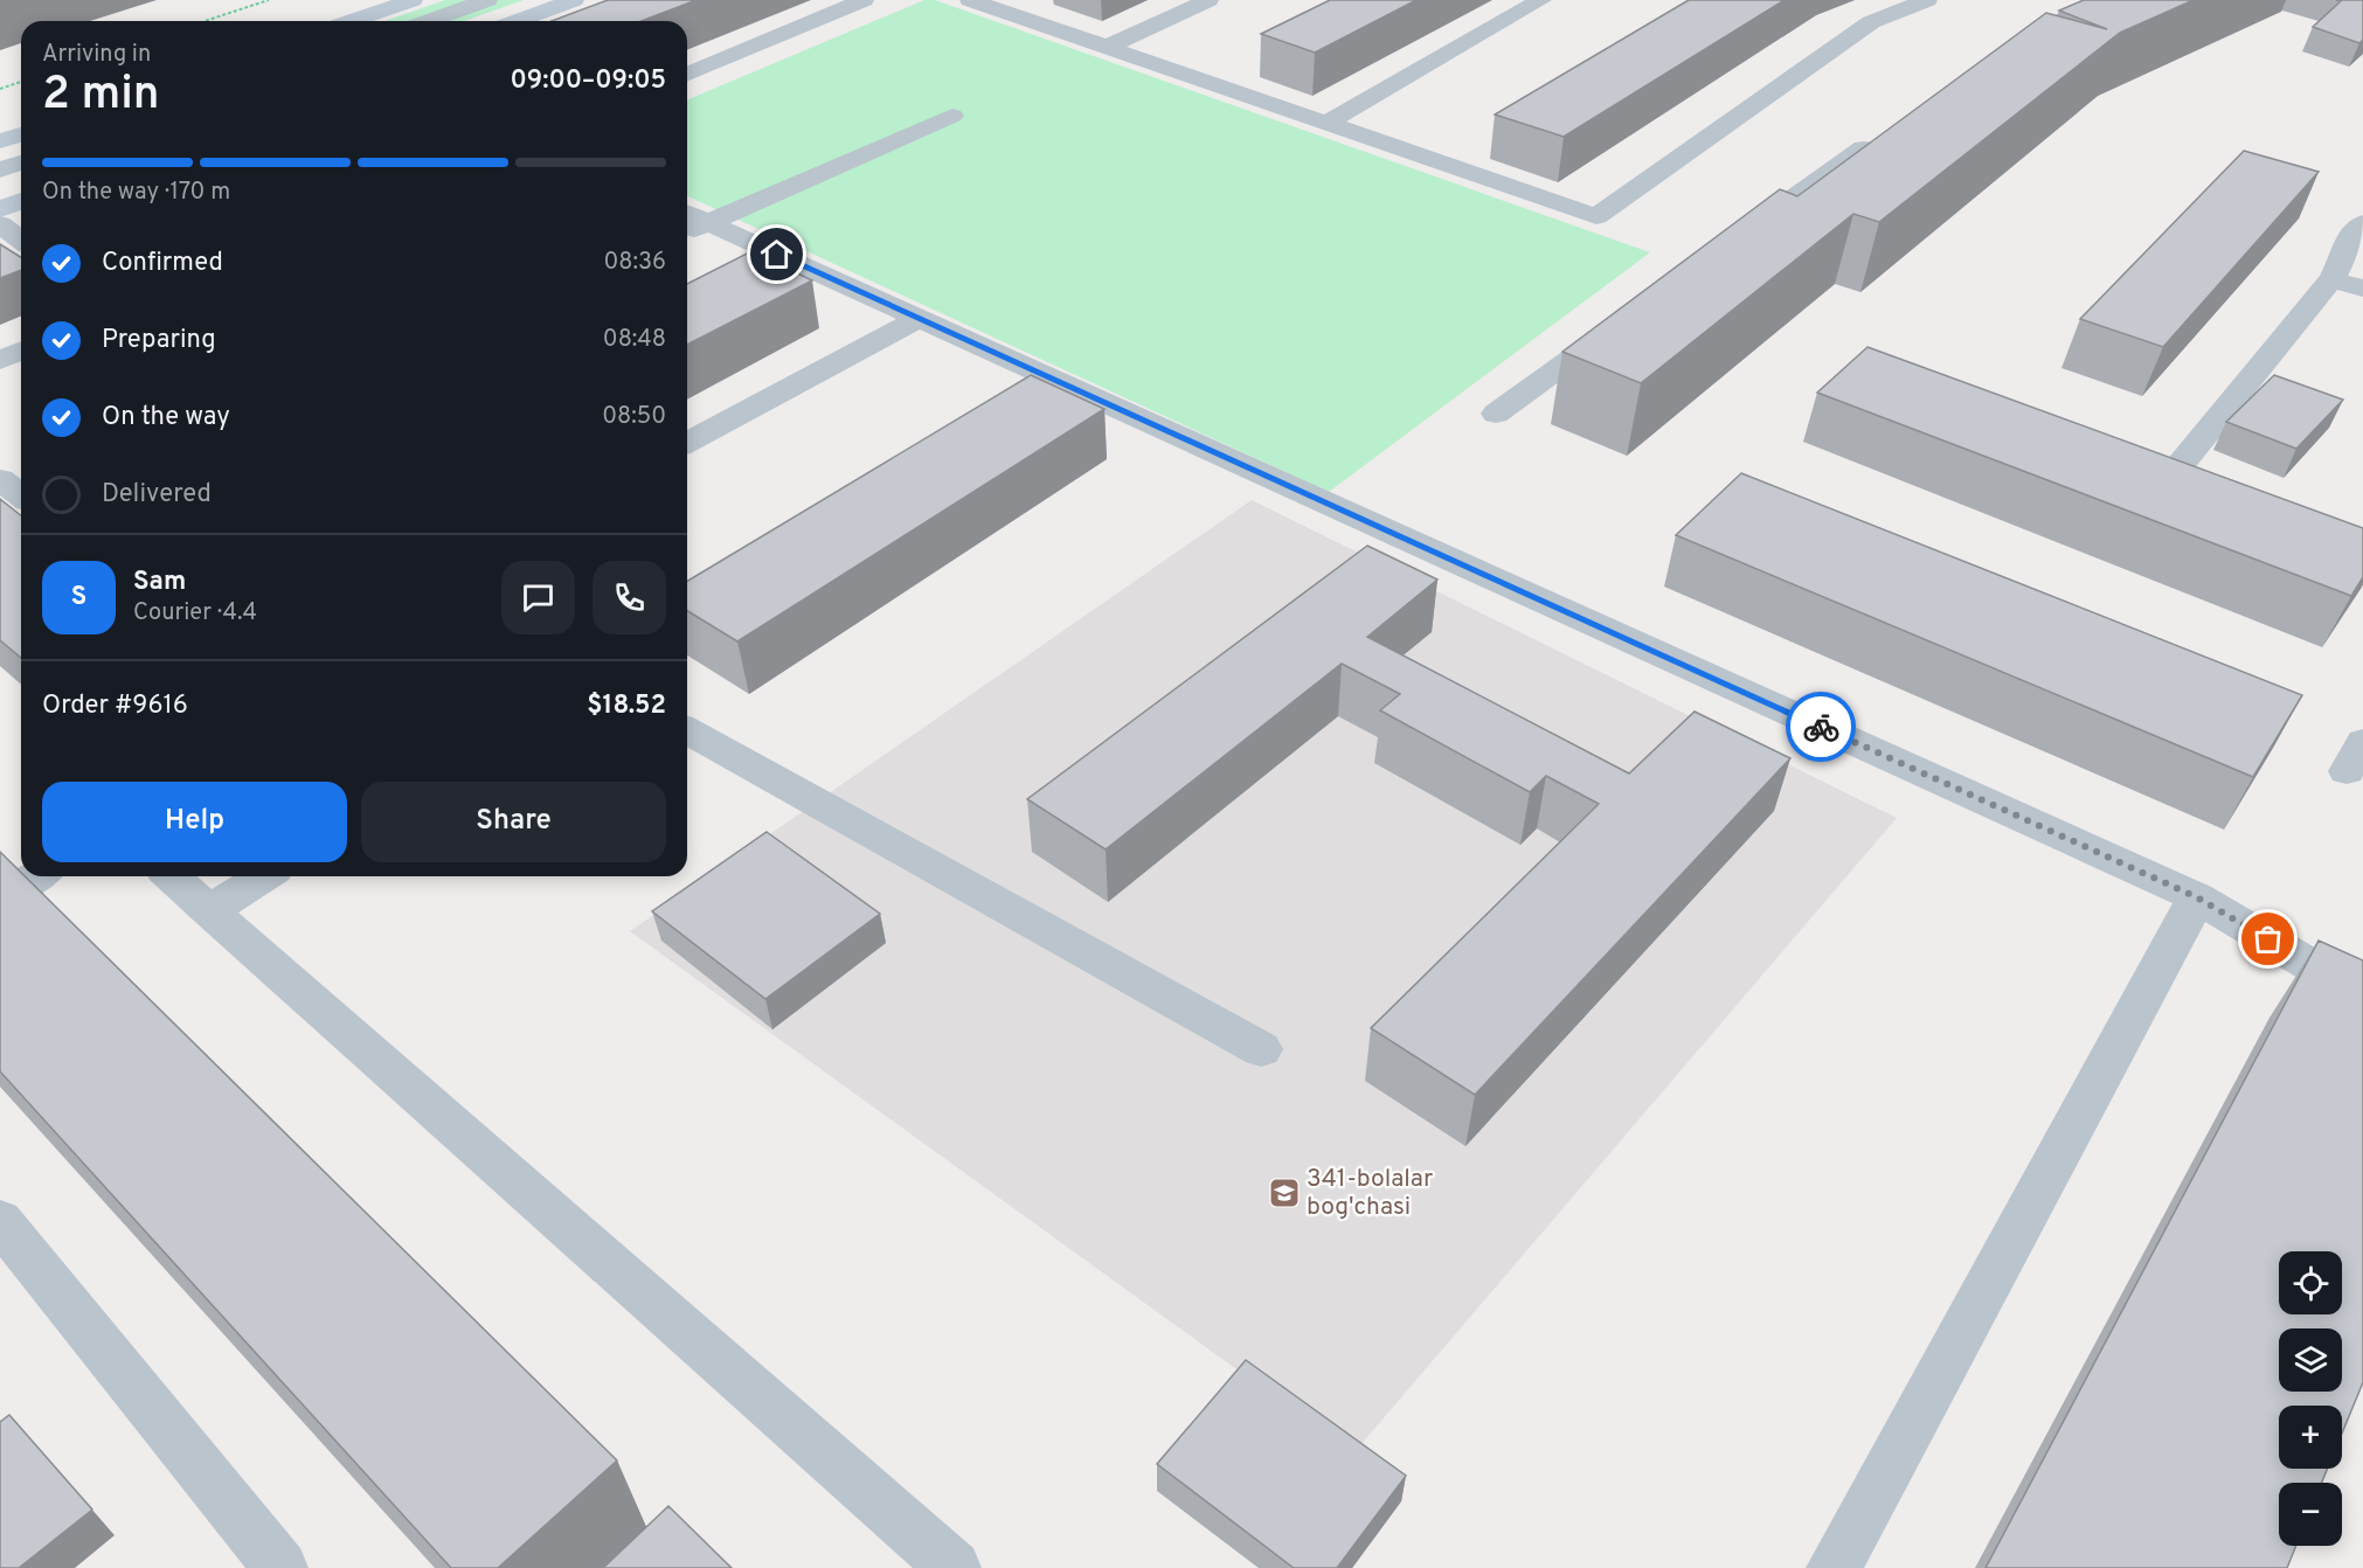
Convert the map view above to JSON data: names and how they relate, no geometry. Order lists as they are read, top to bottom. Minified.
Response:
{"places":{"school or university":["341-bolalar bog'chasi"]},"page":{"heading":["2 min","Arriving in","09:00–09:05"],"panel":["Sam","Courier · 4.4","Order #9616","$18.52"],"bar":"On the way · 170 m","list":[["Confirmed","08:36"],["Preparing","08:48"],["On the way","08:50"],"Delivered"],"round":"S","buttons":["Help","Share"],"map_buttons":["+","−"]}}
